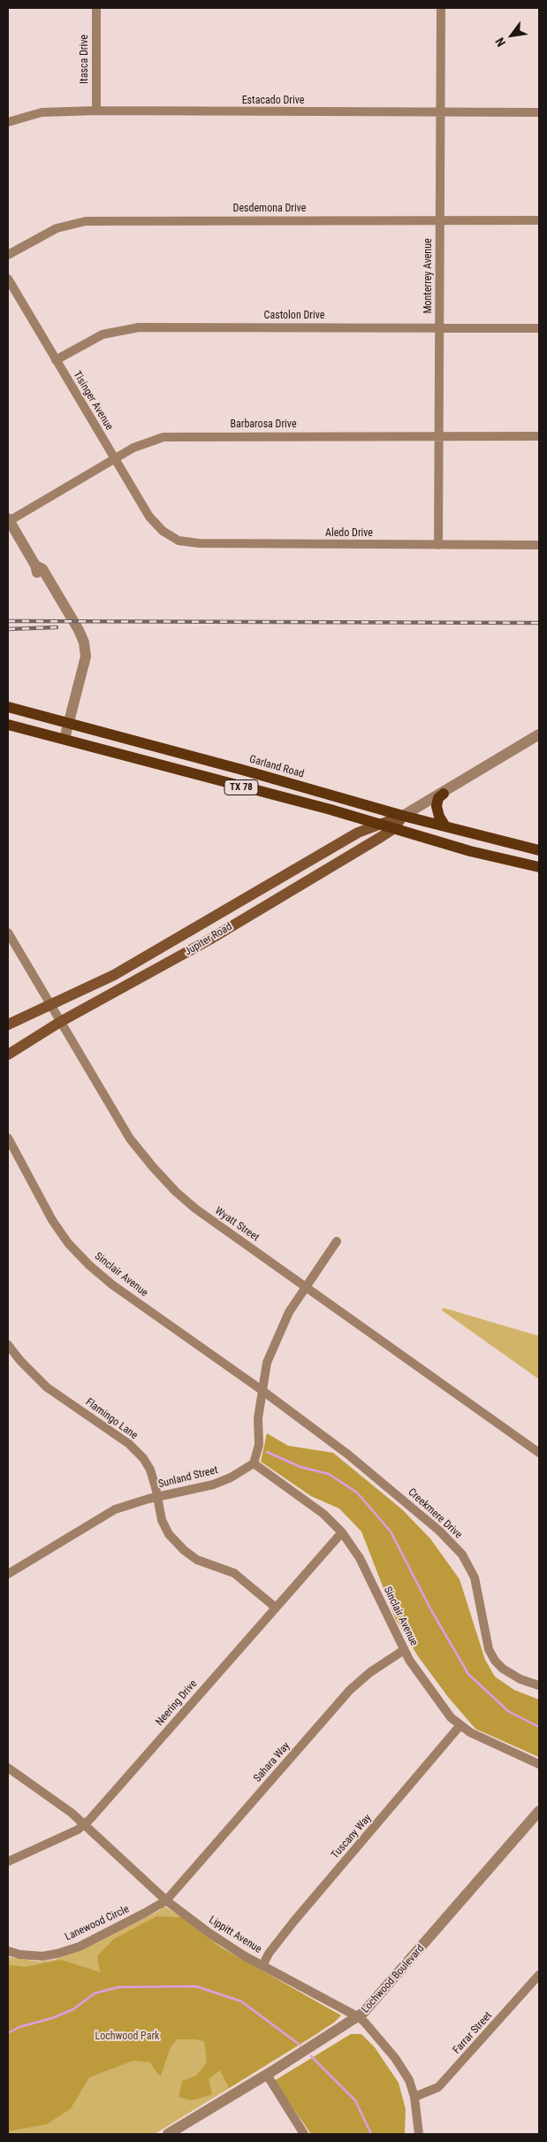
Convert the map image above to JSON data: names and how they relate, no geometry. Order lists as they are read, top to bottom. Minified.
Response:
{"streets":{"main road":["Garland Road","TX 78","Jupiter Road"],"street":["Itasca Drive","Estacado Drive","Desdemona Drive","Monterrey Avenue","Castolon Drive","Tisinger Avenue","Barbarosa Drive","Aledo Drive","Wyatt Street","Sinclair Avenue","Flamingo Lane","Sunland Street","Creekmere Drive","Neering Drive","Sahara Way","Tuscany Way","Lanewood Circle","Lippitt Avenue","Lochwood Boulevard","Farrar Street"]},"crossings":[["Itasca Drive","Estacado Drive"],["Estacado Drive","Monterrey Avenue"],["Desdemona Drive","Monterrey Avenue"],["Monterrey Avenue","Castolon Drive"],["Monterrey Avenue","Barbarosa Drive"],["Monterrey Avenue","Aledo Drive"],["Castolon Drive","Tisinger Avenue"],["Tisinger Avenue","Barbarosa Drive"],["Tisinger Avenue","Aledo Drive"],["Garland Road","Jupiter Road"],["TX 78","Jupiter Road"],["Jupiter Road","Wyatt Street"],["Sinclair Avenue","Sunland Street"],["Sinclair Avenue","Creekmere Drive"],["Sinclair Avenue","Neering Drive"],["Sinclair Avenue","Sahara Way"],["Sinclair Avenue","Tuscany Way"],["Flamingo Lane","Sunland Street"],["Flamingo Lane","Neering Drive"],["Neering Drive","Lippitt Avenue"],["Sahara Way","Lanewood Circle"],["Sahara Way","Lippitt Avenue"],["Tuscany Way","Lippitt Avenue"],["Lanewood Circle","Lippitt Avenue"],["Lippitt Avenue","Lochwood Boulevard"],["Lippitt Avenue","Farrar Street"]],"parks":["Lochwood Park"],"north":"bottom left"}
